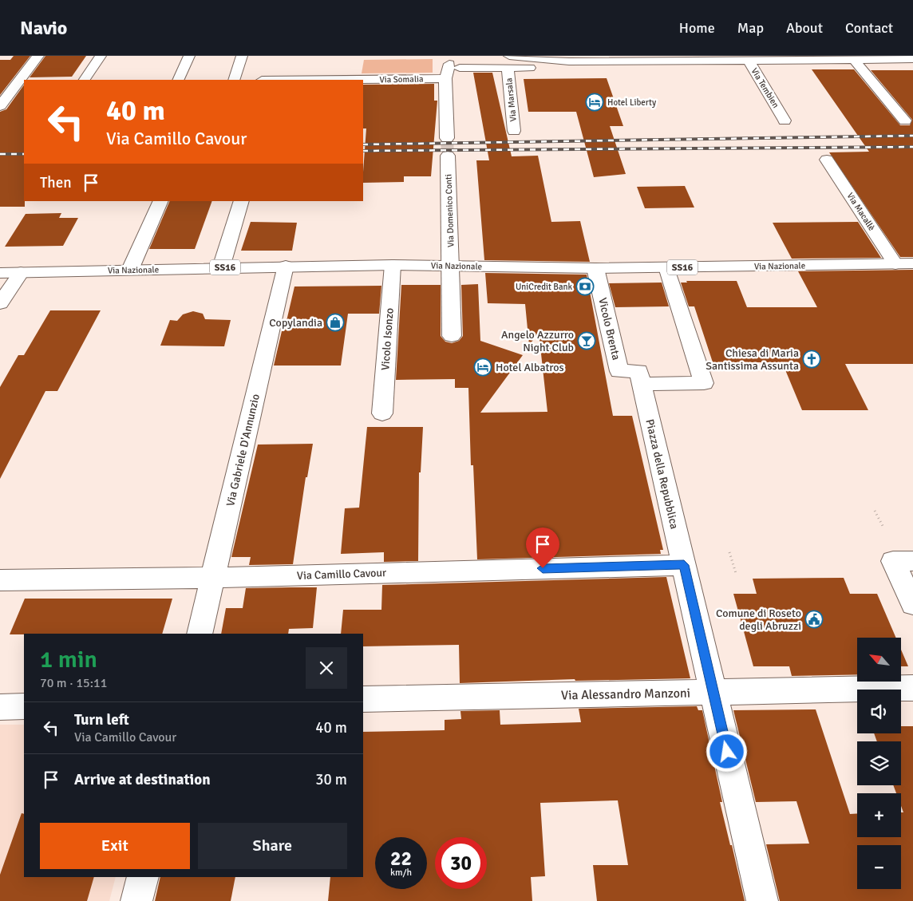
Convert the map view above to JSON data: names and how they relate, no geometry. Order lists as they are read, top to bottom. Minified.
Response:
{"streets":{"street":["Via Somalia","Via Tembien","Via Marsala","Via Domenico Conti","Via Macallè","Via Nazionale","SS16","Vicolo Brenta","Vicolo Isonzo","Via Gabriele D'Annunzio","Piazza della Repubblica","Via Camillo Cavour","Via Alessandro Manzoni"]},"crossings":[["Via Domenico Conti","Via Nazionale"],["Via Macallè","Via Nazionale"],["Via Nazionale","Vicolo Brenta"],["Via Nazionale","Vicolo Isonzo"],["Via Nazionale","Via Gabriele D'Annunzio"],["Vicolo Brenta","Piazza della Repubblica"],["Via Gabriele D'Annunzio","Via Camillo Cavour"],["Piazza della Repubblica","Via Camillo Cavour"],["Piazza della Repubblica","Via Alessandro Manzoni"]],"places":{"hotel":["Hotel Liberty","Hotel Albatros"],"bank":["UniCredit Bank"],"shop":["Copylandia"],"bar":["Angelo Azzurro Night Club"],"church":["Chiesa di Maria Santissima Assunta"],"public building":["Comune di Roseto degli Abruzzi"]},"north":"top left","page":{"header":"Navio","nav":["Home","Map","About","Contact"],"turn":["40 m","Via Camillo Cavour"],"then":"Then","heading":["1 min","70 m · 15:11"],"map_buttons":["+","−"],"list":[{"name":"Turn left","note":"Via Camillo Cavour","value":"40 m"},{"name":"Arrive at destination","value":"30 m"}],"buttons":["Exit","Share"],"speed":"22 km/h","limit":"30"}}
